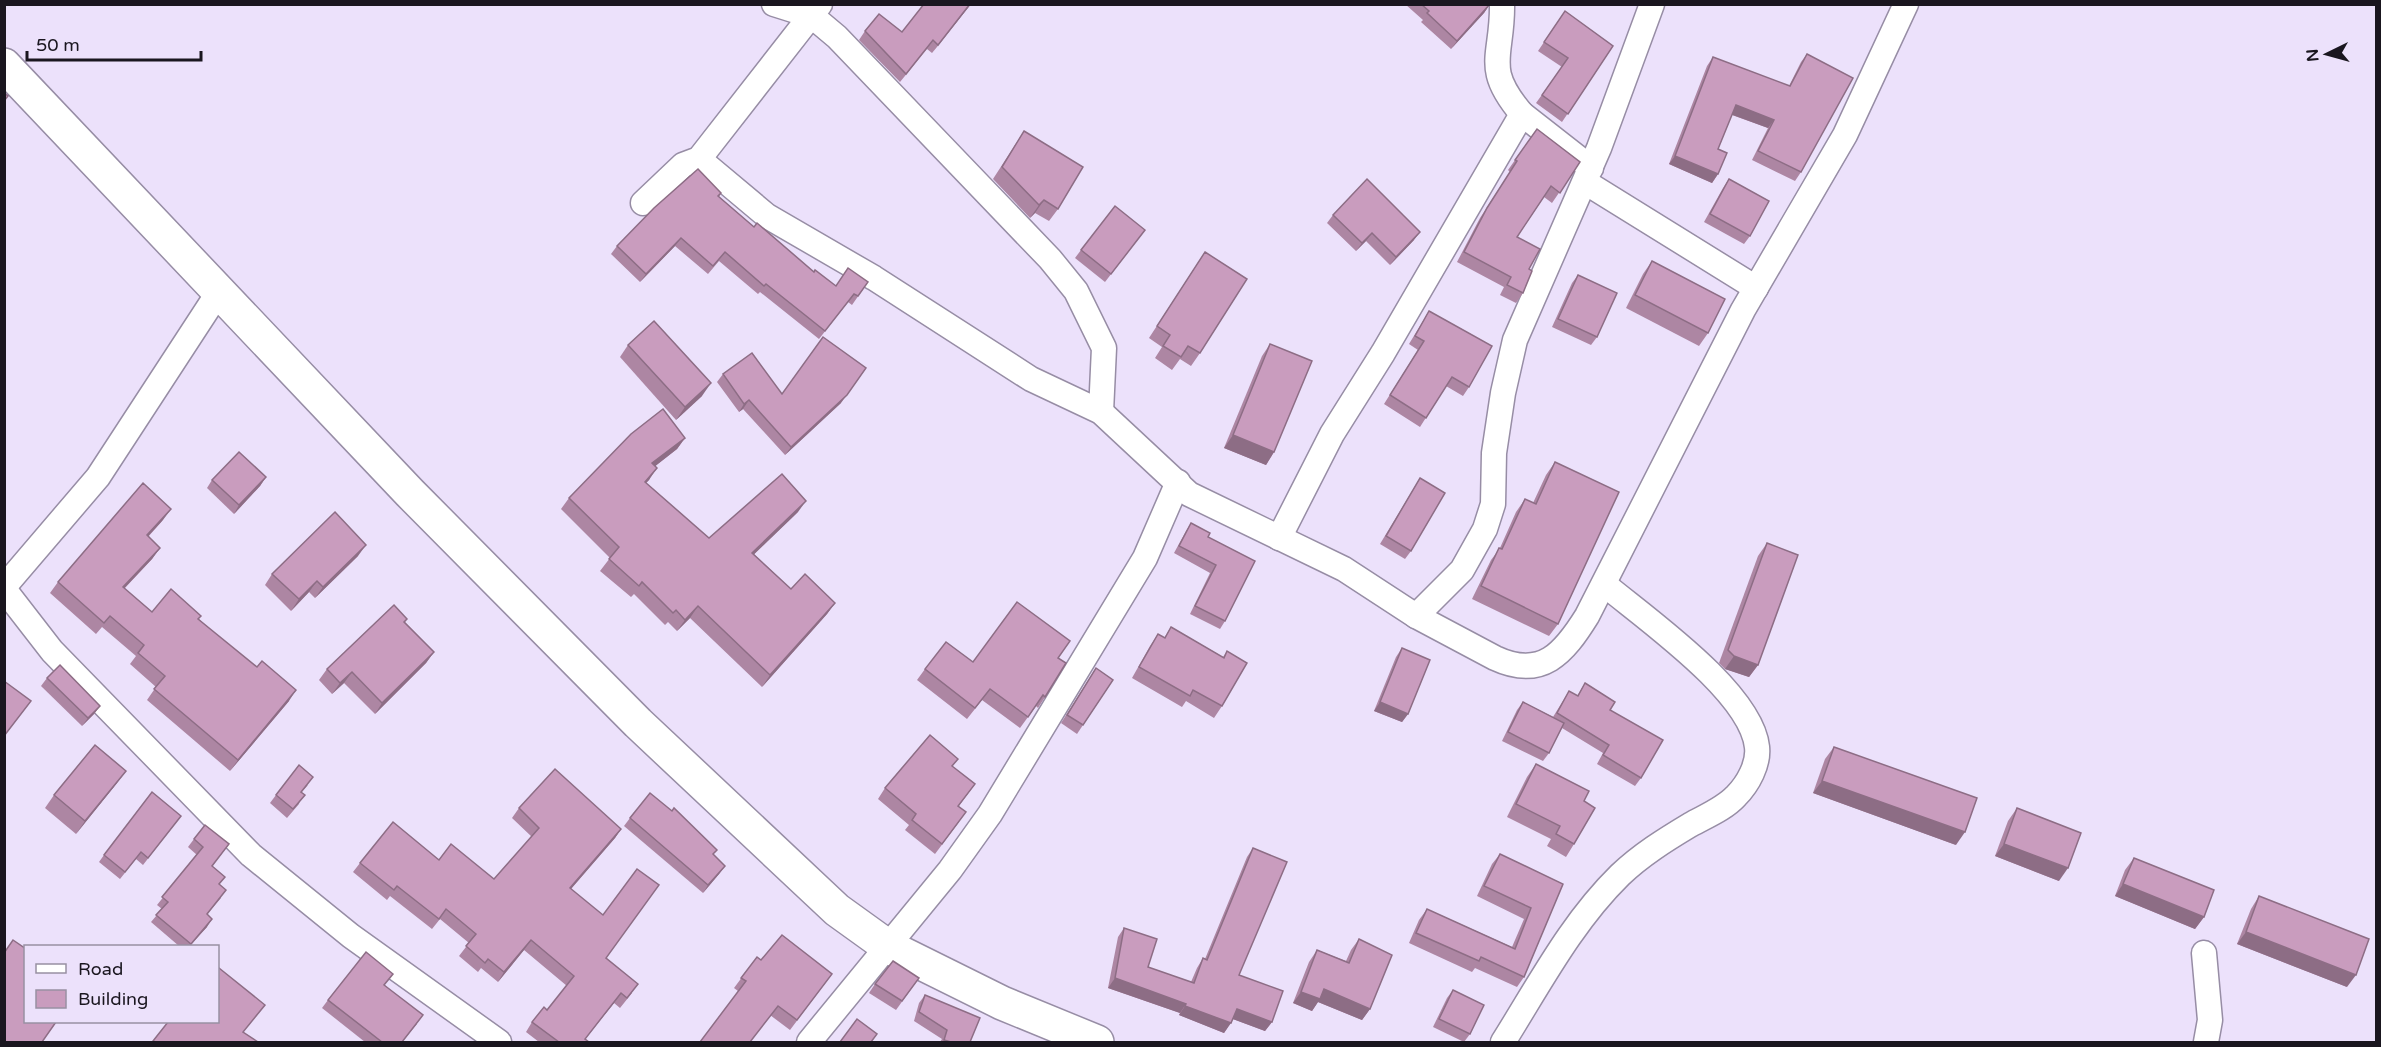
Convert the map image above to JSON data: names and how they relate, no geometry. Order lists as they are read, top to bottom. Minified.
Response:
{"legend":["Road","Building"],"scale_bar":"50 m","north":"left"}
